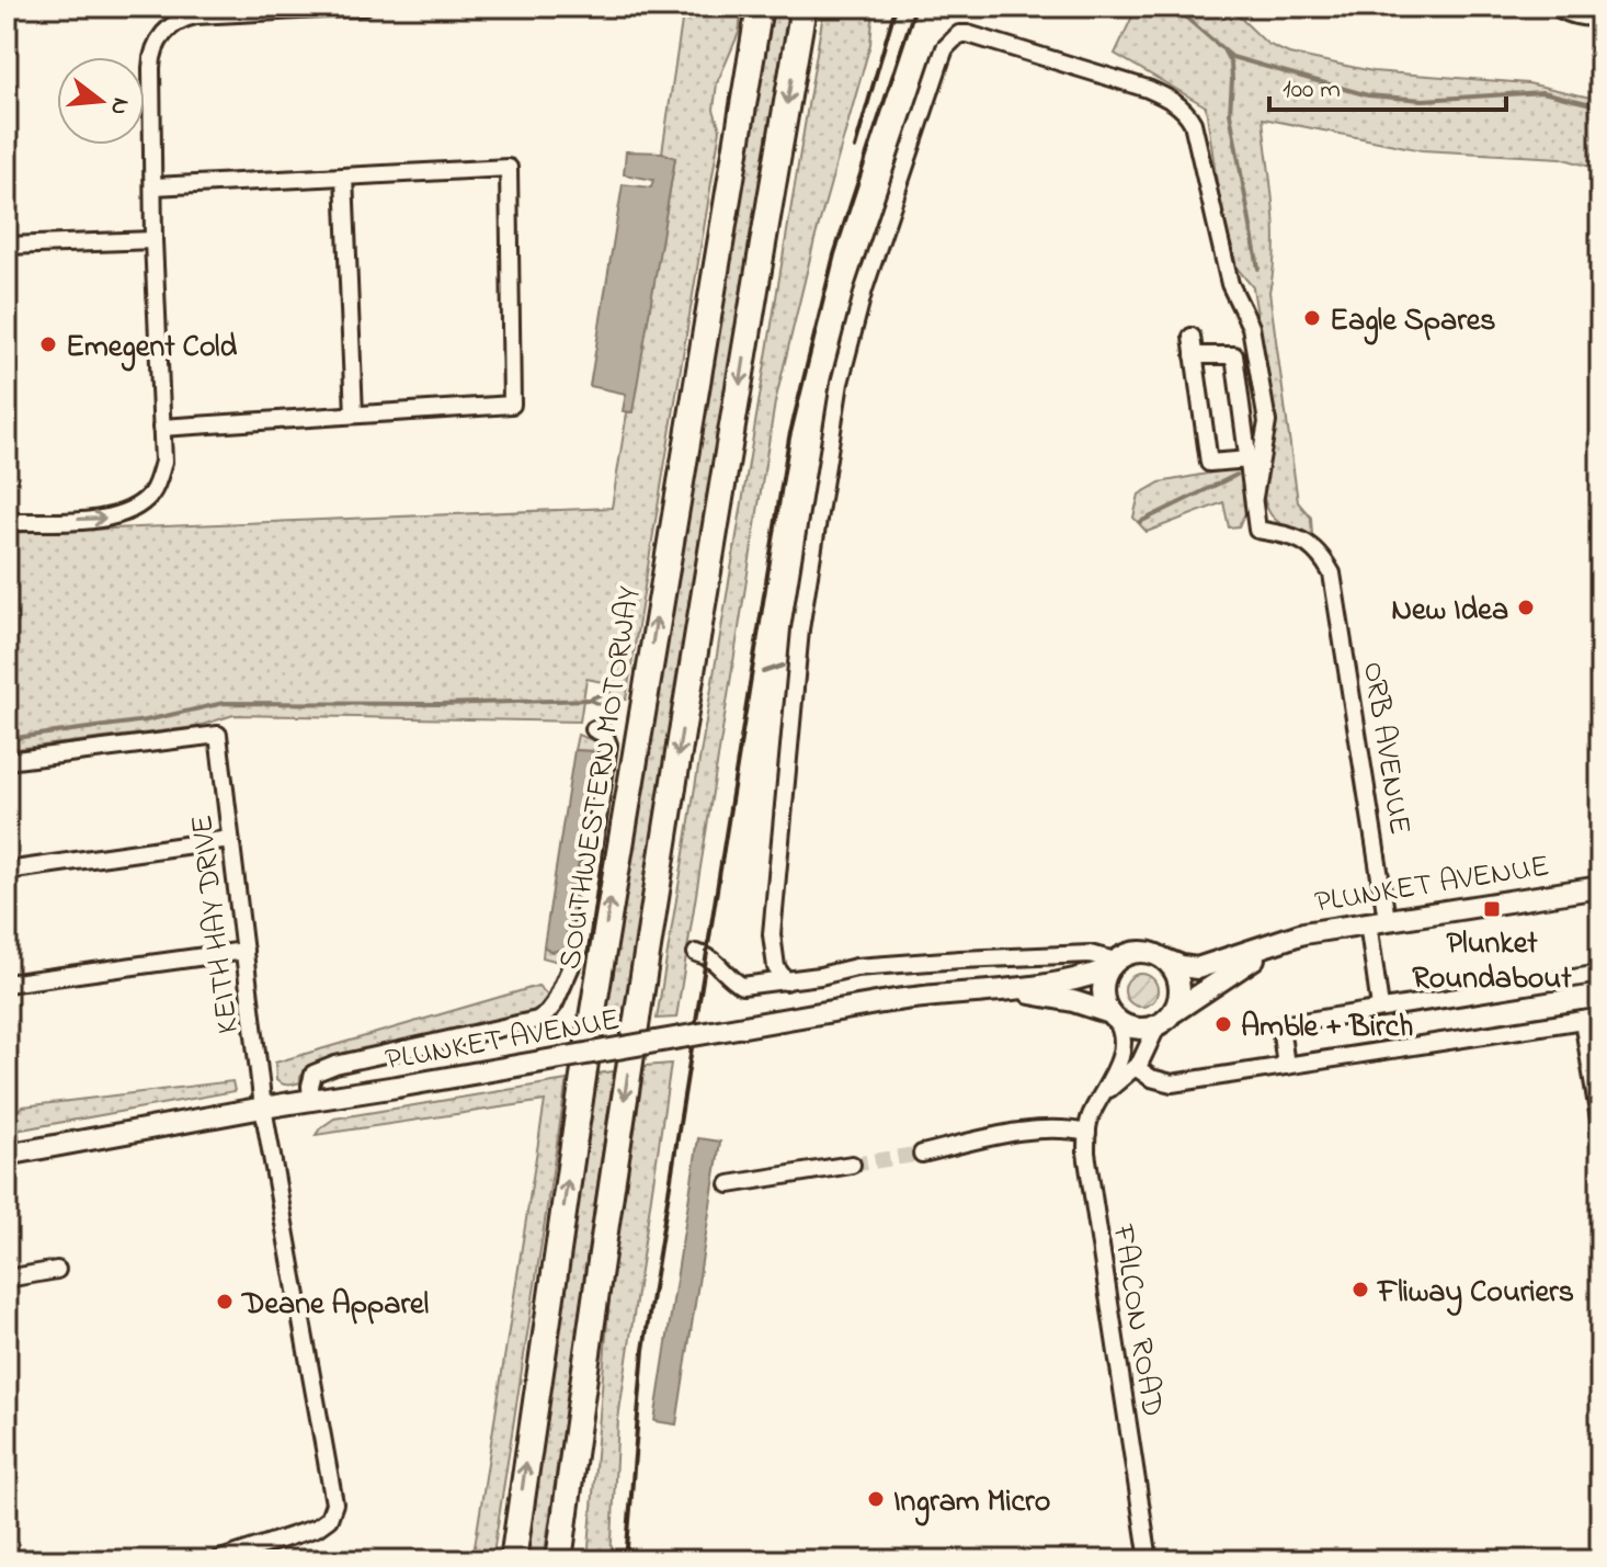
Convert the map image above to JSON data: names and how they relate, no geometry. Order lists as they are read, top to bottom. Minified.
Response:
{"streets":{"highway":["SOUTHWESTERN MOTORWAY"],"main road":["PLUNKET AVENUE"],"street":["ORB AVENUE","KEITH HAY DRIVE","FALCON ROAD"]},"crossings":[["ORB AVENUE","PLUNKET AVENUE"],["PLUNKET AVENUE","KEITH HAY DRIVE"],["PLUNKET AVENUE","FALCON ROAD"]],"places":{"other":["Eagle Spares","Emegent Cold","New Idea","Amble + Birch","Fliway Couriers","Deane Apparel","Ingram Micro"],"transit":["Plunket Roundabout"]},"scale_bar":"100 m","north":"right"}
